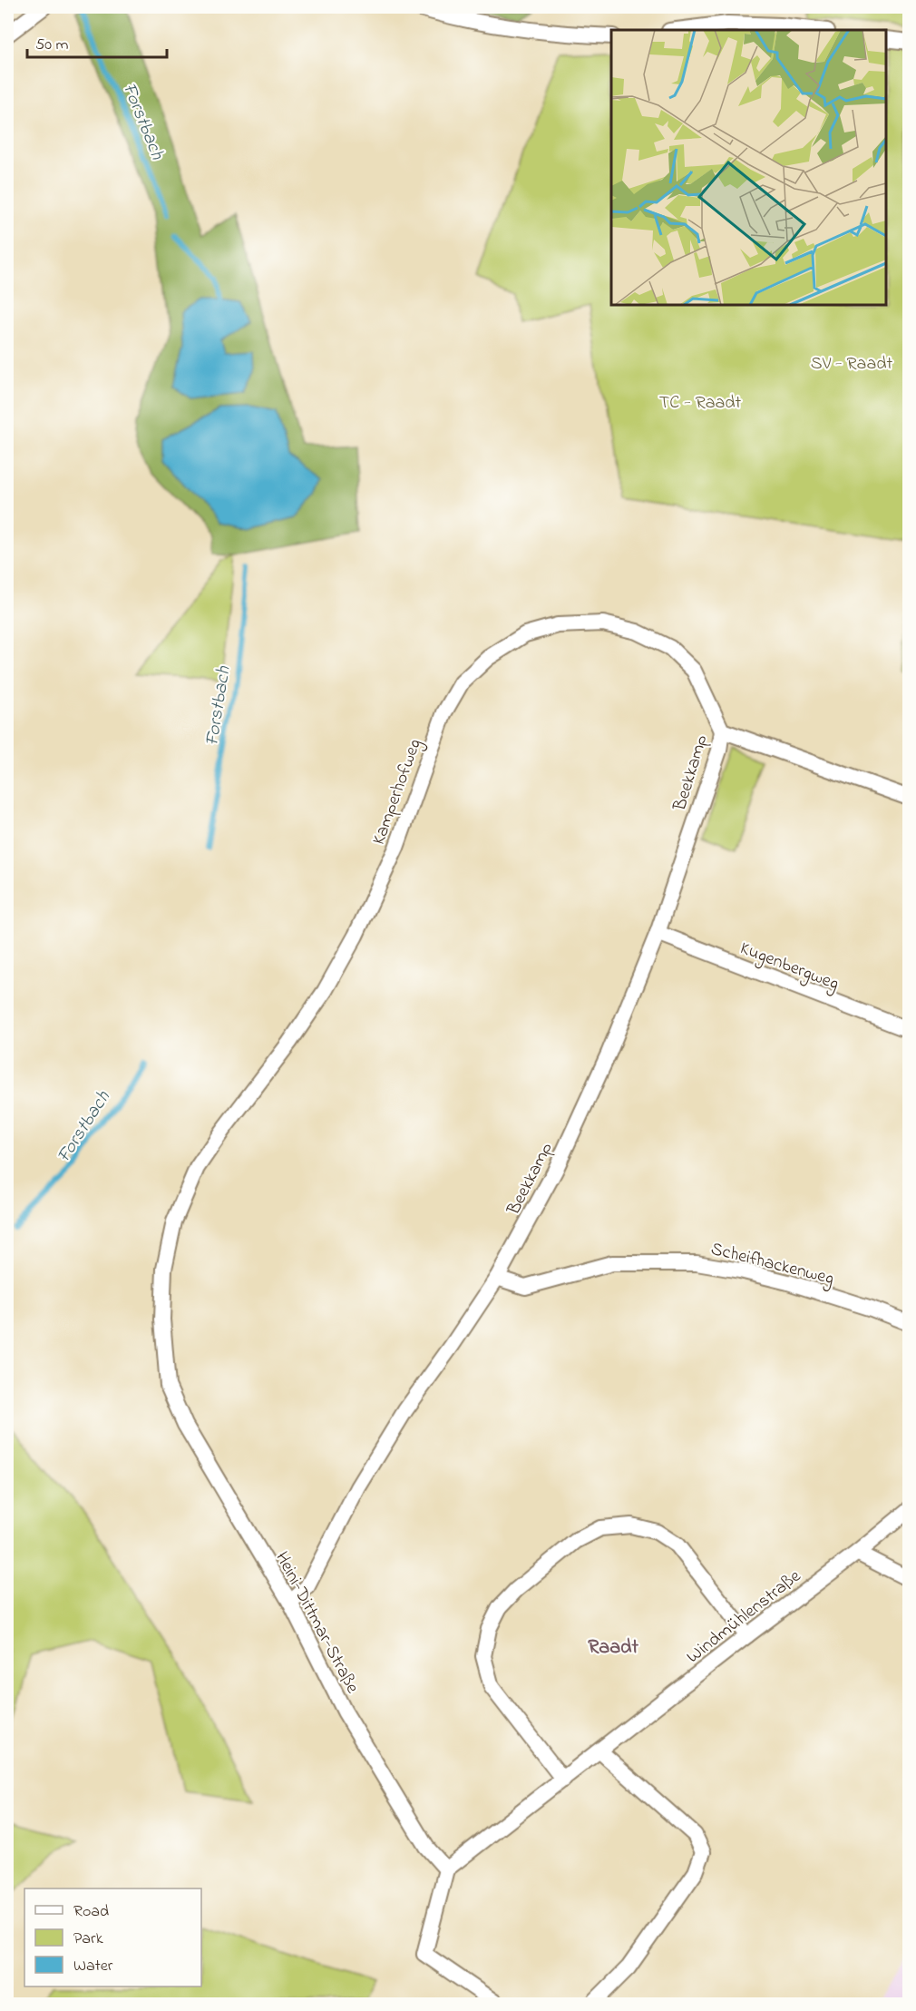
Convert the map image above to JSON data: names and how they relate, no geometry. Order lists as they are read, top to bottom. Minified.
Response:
{"streets":{"street":["Beekkamp","Kamperhofweg","Kugenbergweg","Scheifhackenweg","Windmühlenstraße","Heini-Dittmar-Straße"]},"crossings":[["Beekkamp","Kamperhofweg"],["Beekkamp","Kugenbergweg"],["Beekkamp","Scheifhackenweg"],["Beekkamp","Heini-Dittmar-Straße"],["Kamperhofweg","Heini-Dittmar-Straße"],["Windmühlenstraße","Heini-Dittmar-Straße"]],"districts":["Raadt"],"water":["Forstbach"],"parks":["SV - Raadt","TC - Raadt"],"legend":["Road","Park","Water"],"scale_bar":"50 m"}
